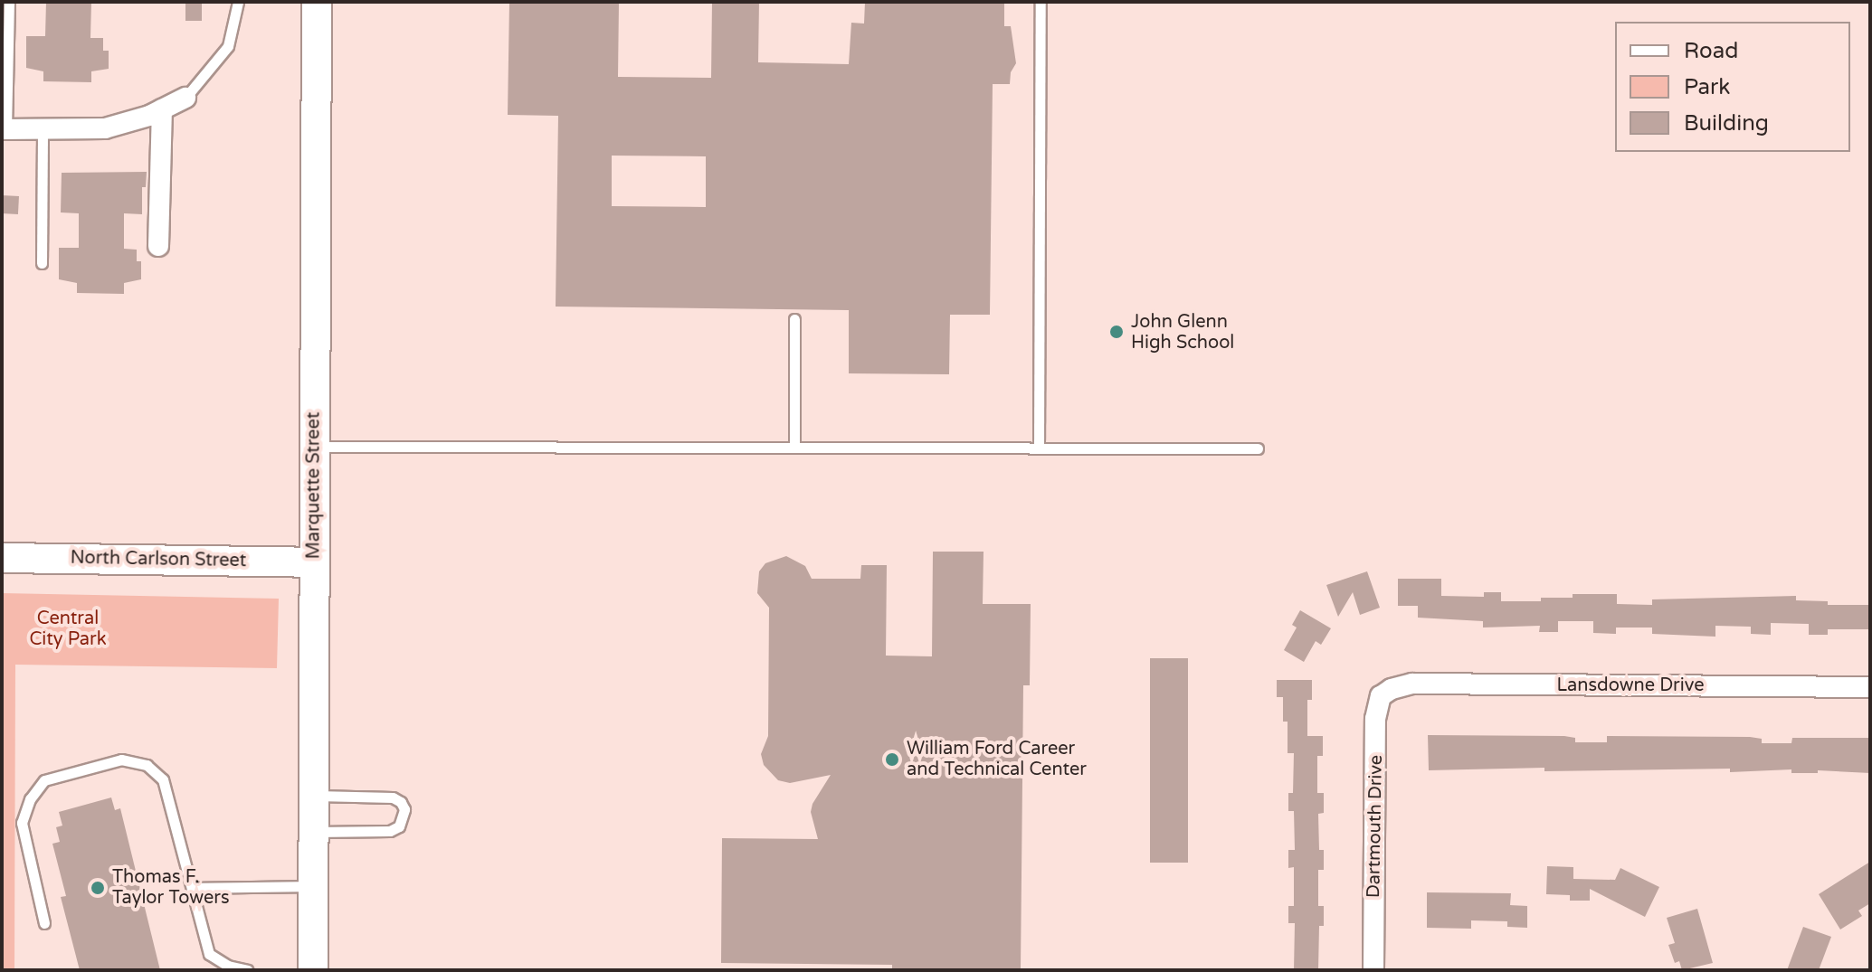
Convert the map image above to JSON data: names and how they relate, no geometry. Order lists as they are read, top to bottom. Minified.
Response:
{"streets":{"street":["Marquette Street","North Carlson Street","Lansdowne Drive","Dartmouth Drive"]},"crossings":[["Marquette Street","North Carlson Street"],["Lansdowne Drive","Dartmouth Drive"]],"parks":["Central City Park"],"places":["John Glenn High School","William Ford Career and Technical Center","Thomas F. Taylor Towers"],"legend":["Road","Park","Building"]}
